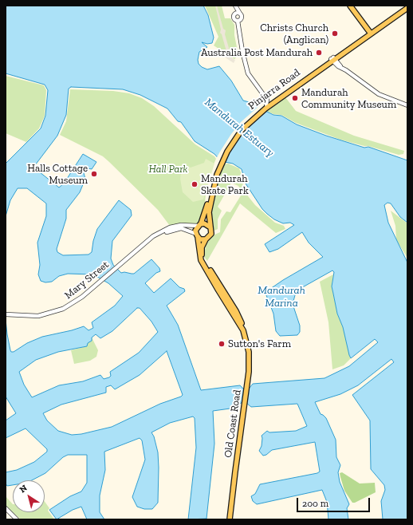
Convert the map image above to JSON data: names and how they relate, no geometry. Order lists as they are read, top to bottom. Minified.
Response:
{"streets":{"main road":["Pinjarra Road","Old Coast Road"],"street":["Mary Street"]},"crossings":[["Pinjarra Road","Mary Street"],["Pinjarra Road","Old Coast Road"],["Mary Street","Old Coast Road"]],"water":["Mandurah Estuary","Mandurah Marina"],"parks":["Hall Park"],"places":["Christs Church (Anglican)","Australia Post Mandurah","Mandurah Community Museum","Halls Cottage Museum","Mandurah Skate Park","Sutton's Farm"],"scale_bar":"200 m","north":"top left"}
